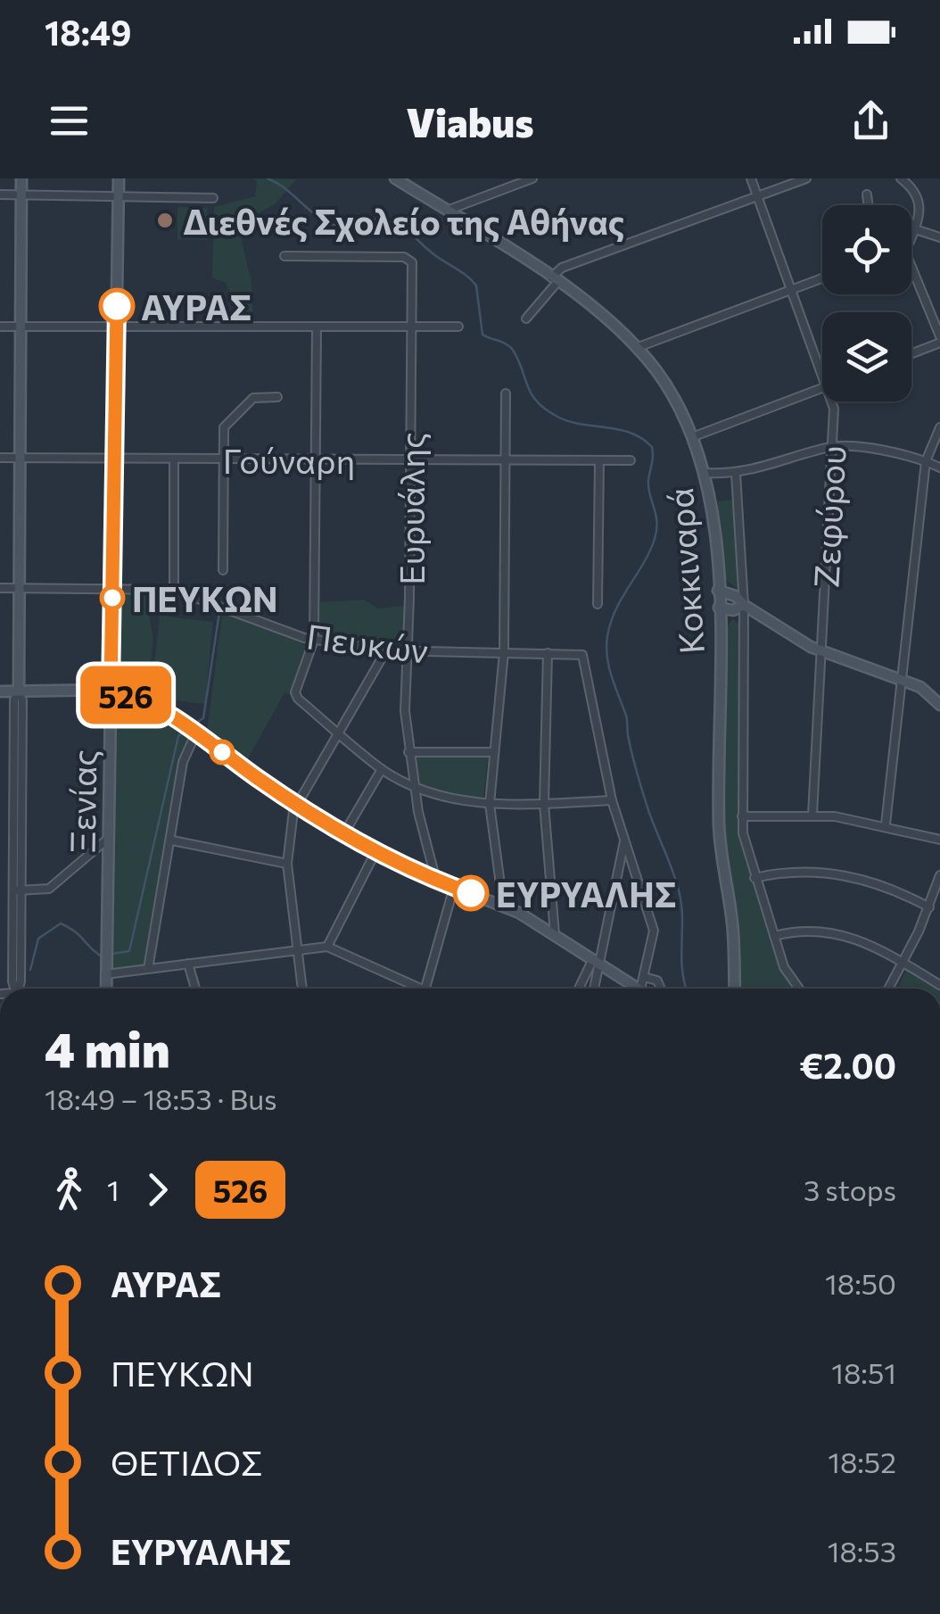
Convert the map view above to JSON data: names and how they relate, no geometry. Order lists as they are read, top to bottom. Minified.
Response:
{"streets":{"street":["Γούναρη","Ευρυάλης","Ζεφύρου","Κοκκιναρά","Πευκών","Ξενίας"]},"crossings":[["Γούναρη","Ευρυάλης"],["Γούναρη","Ξενίας"],["Ευρυάλης","Πευκών"],["Πευκών","Ξενίας"]],"places":["Διεθνές Σχολείο της Αθήνας","ΑΥΡΑΣ","ΠΕΥΚΩΝ","ΕΥΡΥΑΛΗΣ"],"lines":["bus line 526"],"page":{"status":"18:49","header":"Viabus","on_map":"526","heading":["4 min","18:49 – 18:53 · Bus","€2.00"],"legs":["1","526","3 stops"],"list":[{"name":"ΑΥΡΑΣ","value":"18:50"},{"name":"ΠΕΥΚΩΝ","value":"18:51"},{"name":"ΘΕΤΙΔΟΣ","value":"18:52"},{"name":"ΕΥΡΥΑΛΗΣ","value":"18:53"}]}}
